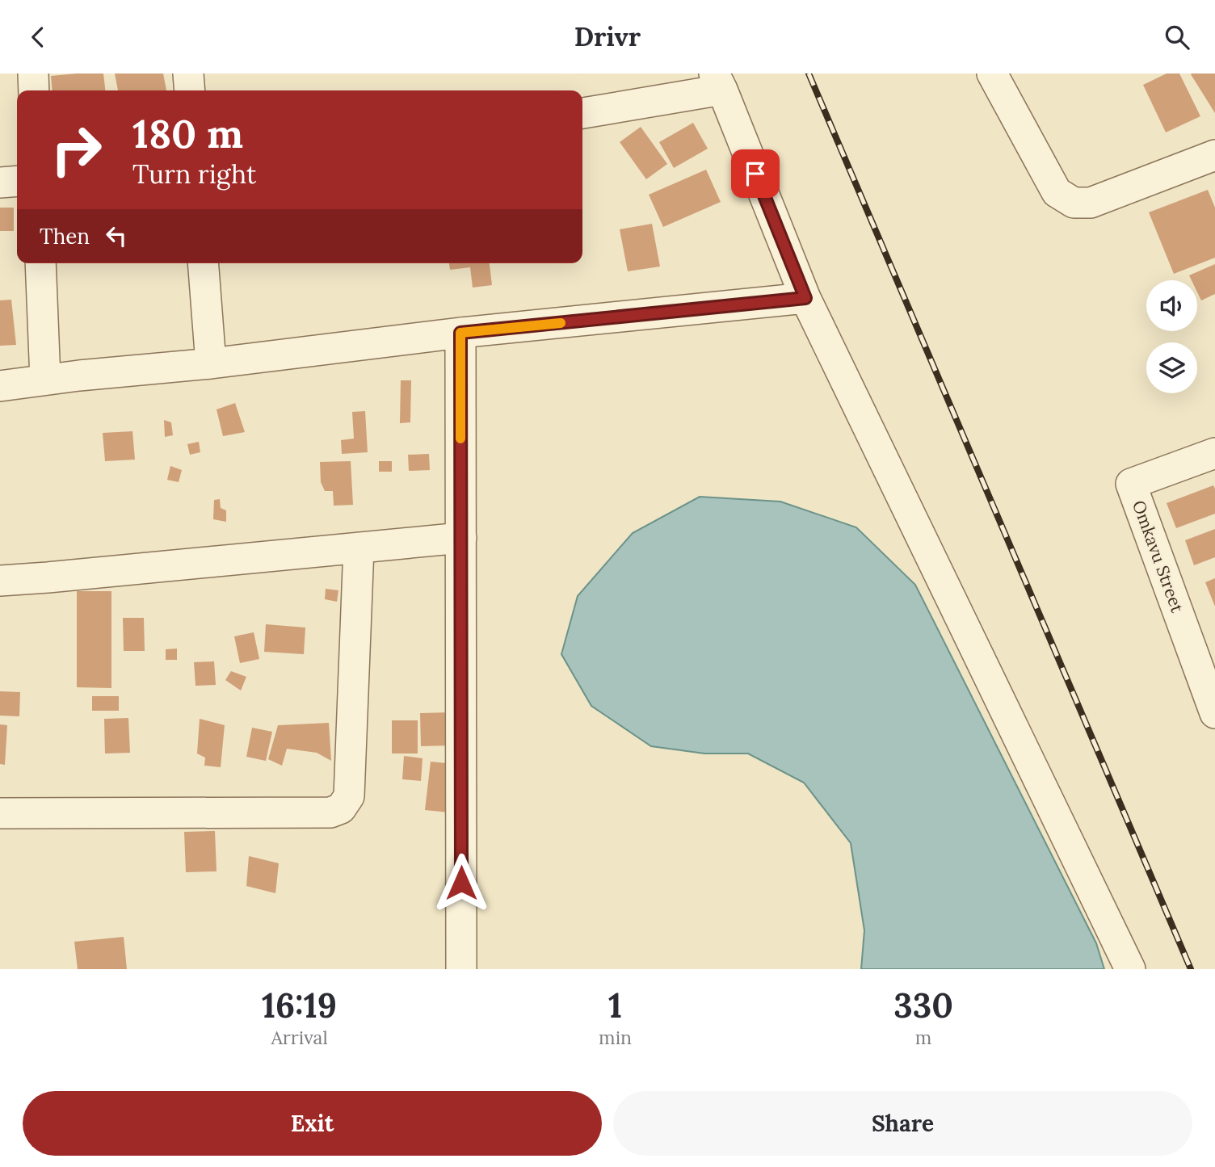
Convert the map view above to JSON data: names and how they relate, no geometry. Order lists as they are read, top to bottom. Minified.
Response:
{"streets":{"street":["Omkavu Street"]},"page":{"header":"Drivr","turn":["180 m","Turn right"],"then":"Then","eta":["16:19","Arrival","1","min","330","m"],"buttons":["Exit","Share"]}}
